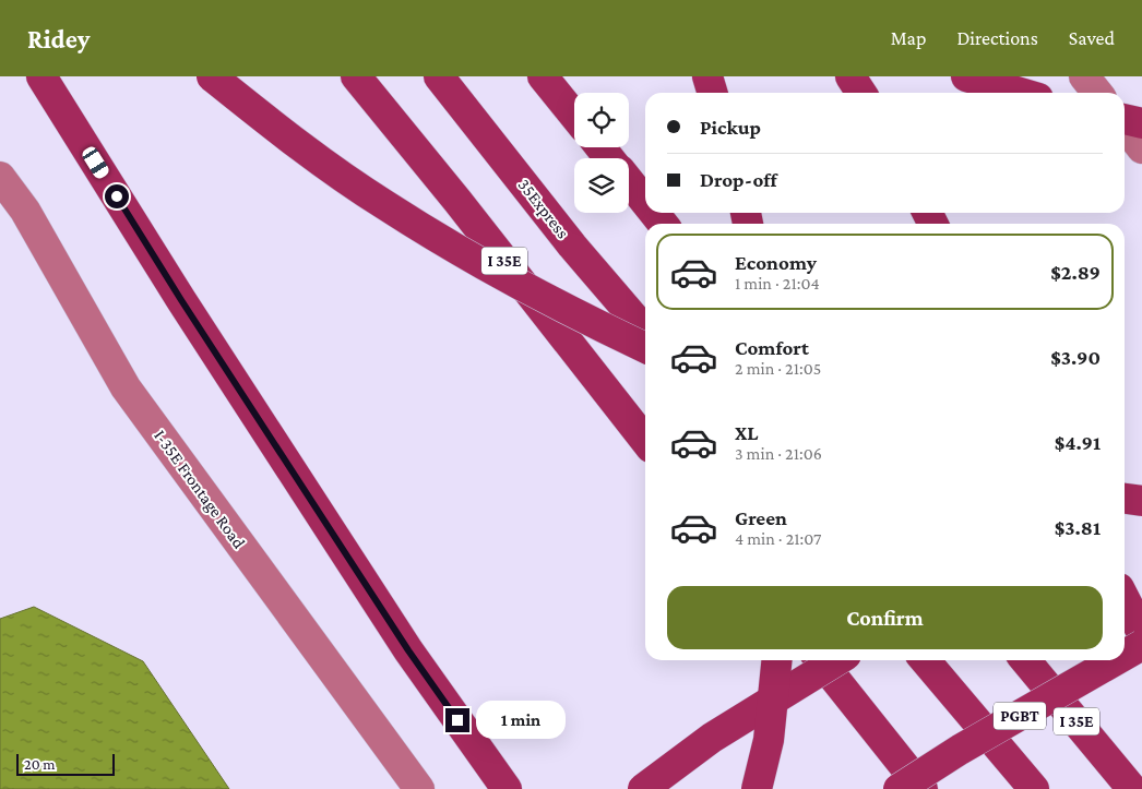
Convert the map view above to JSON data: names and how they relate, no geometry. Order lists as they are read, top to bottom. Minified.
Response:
{"streets":{"highway":["35Express","I 35E","PGBT"],"main road":["I-35E Frontage Road"]},"scale_bar":"20 m","page":{"header":"Ridey","nav":["Map","Directions","Saved"],"banner":["Pickup","Drop-off"],"list":[{"name":"Economy","note":"1 min · 21:04","value":"$2.89"},{"name":"Comfort","note":"2 min · 21:05","value":"$3.90"},{"name":"XL","note":"3 min · 21:06","value":"$4.91"},{"name":"Green","note":"4 min · 21:07","value":"$3.81"}],"buttons":"Confirm","bubble":"1 min","scale":"20 m"}}
